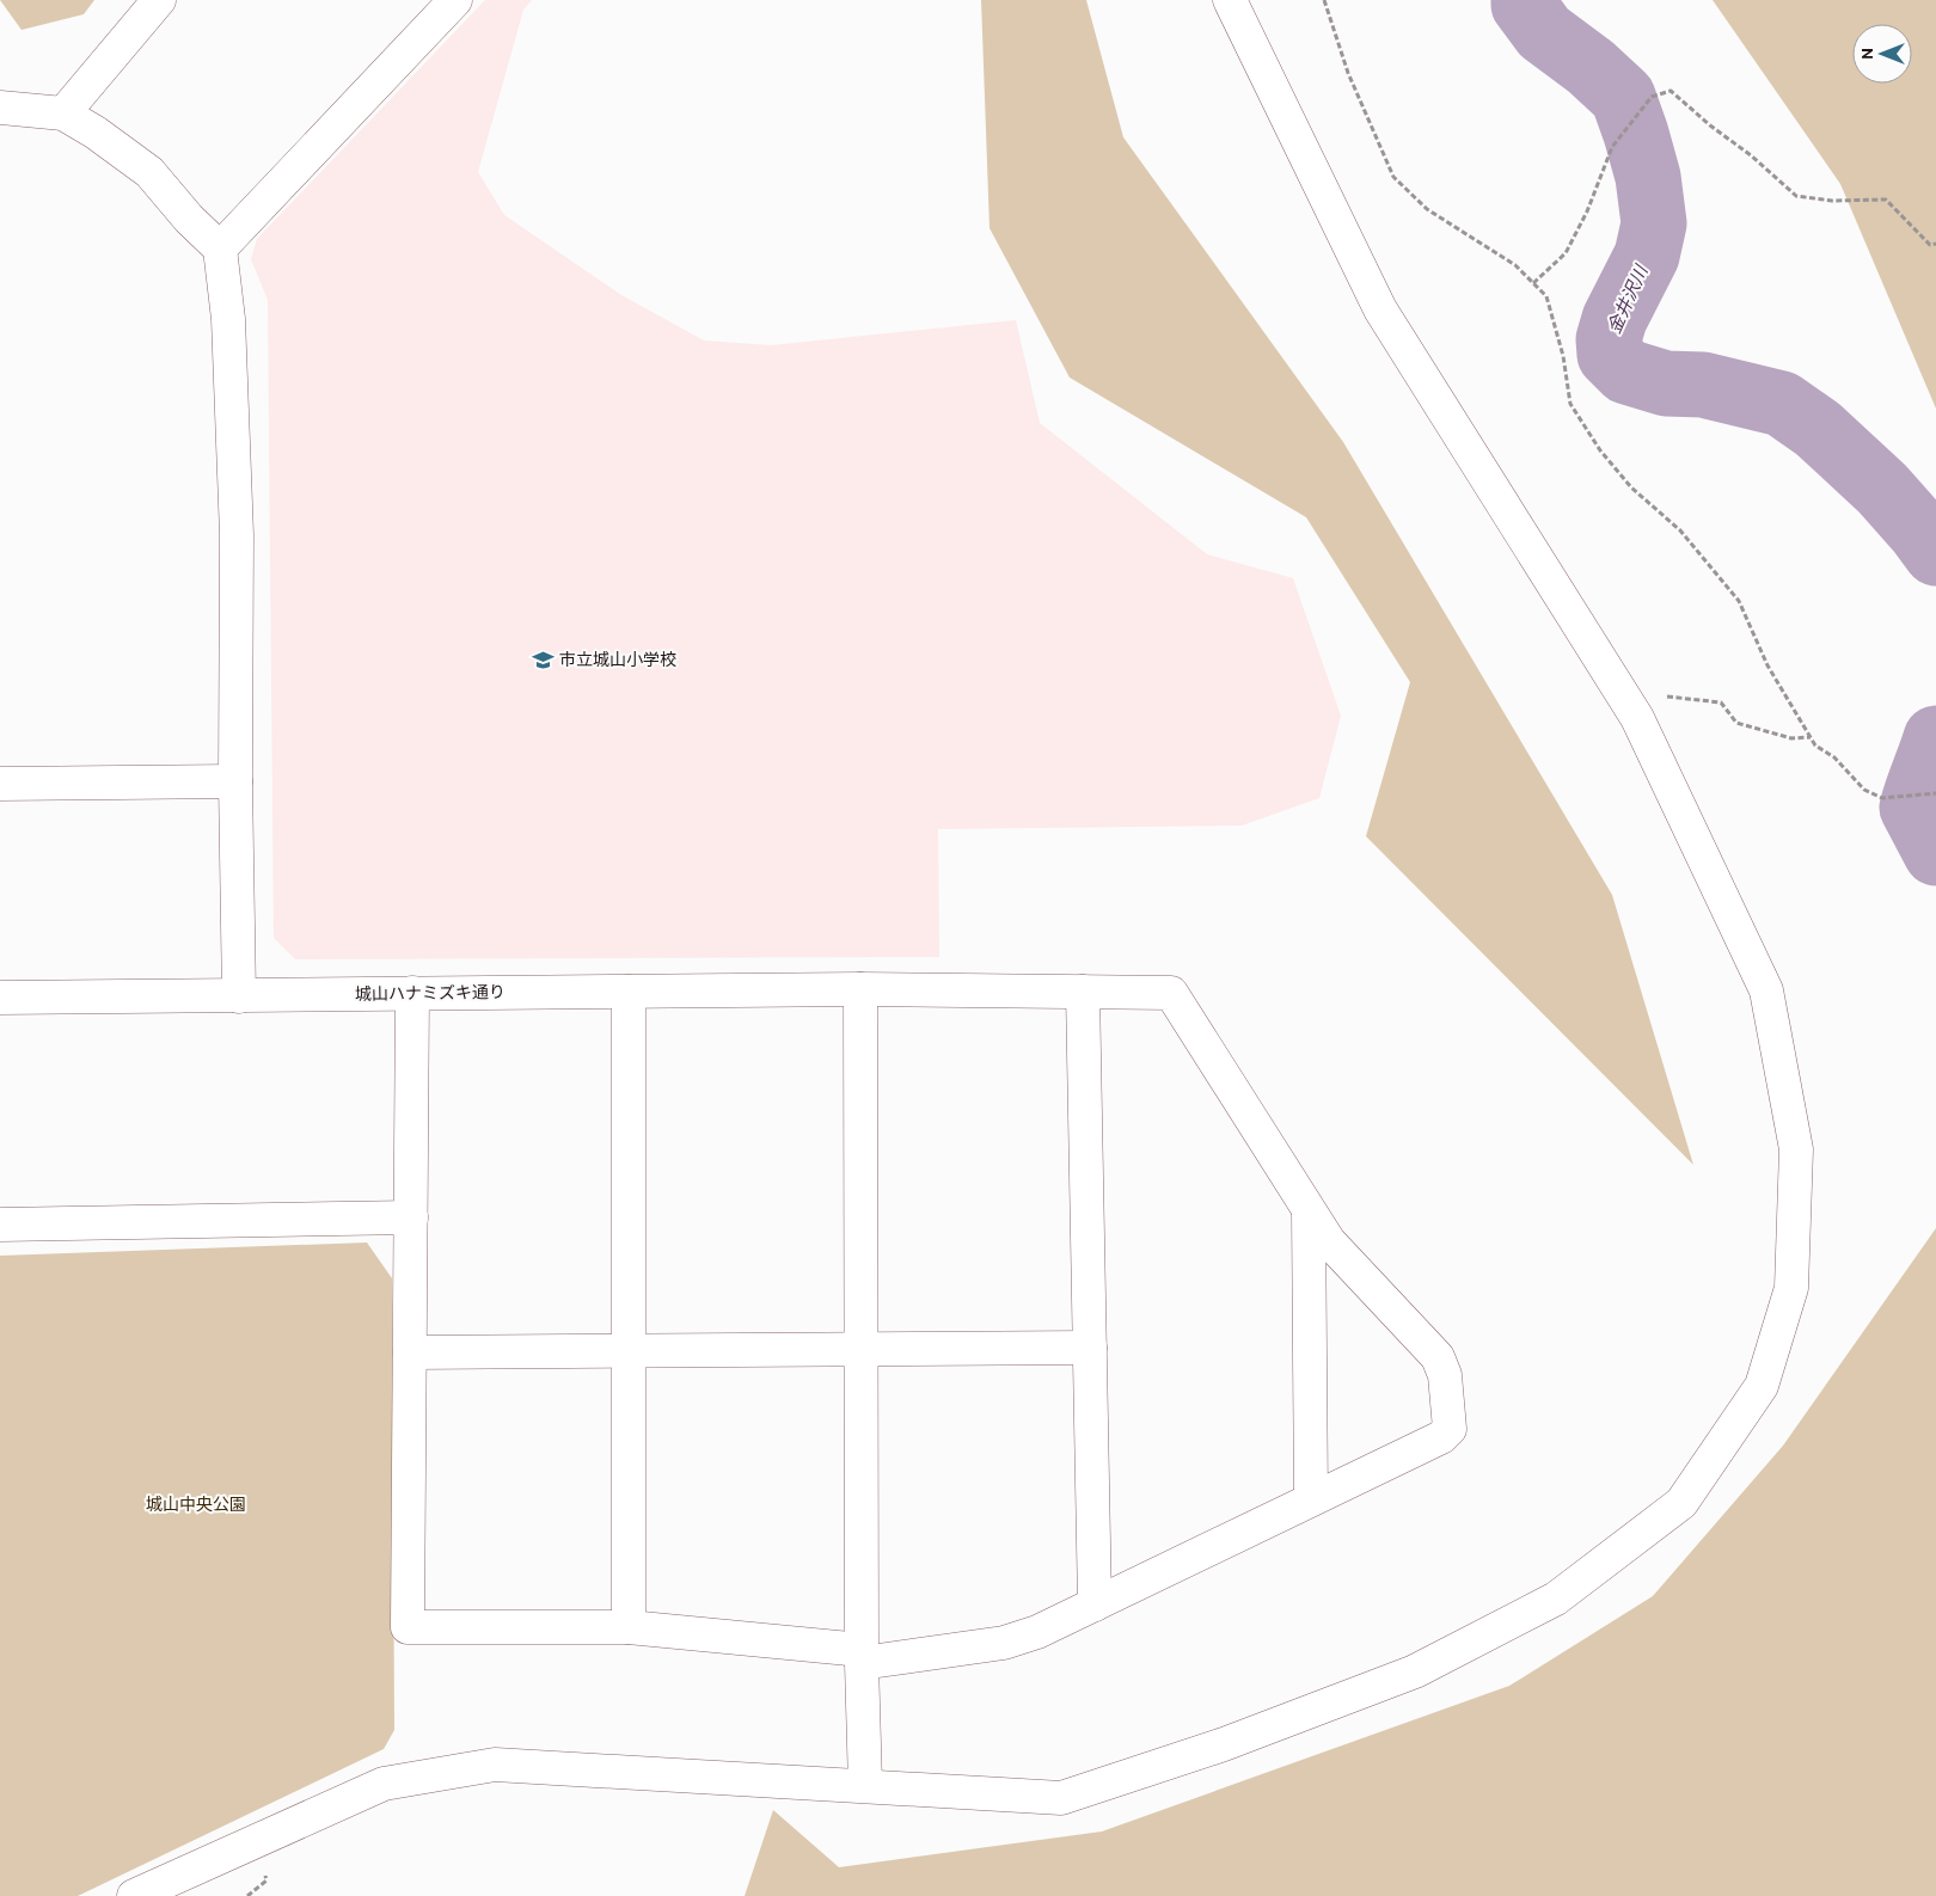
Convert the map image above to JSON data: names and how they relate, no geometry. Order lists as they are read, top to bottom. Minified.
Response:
{"streets":{"street":["城山ハナミズキ通り"]},"water":["金井沢川"],"parks":["城山中央公園"],"places":{"school or university":["市立城山小学校"]},"north":"left"}
